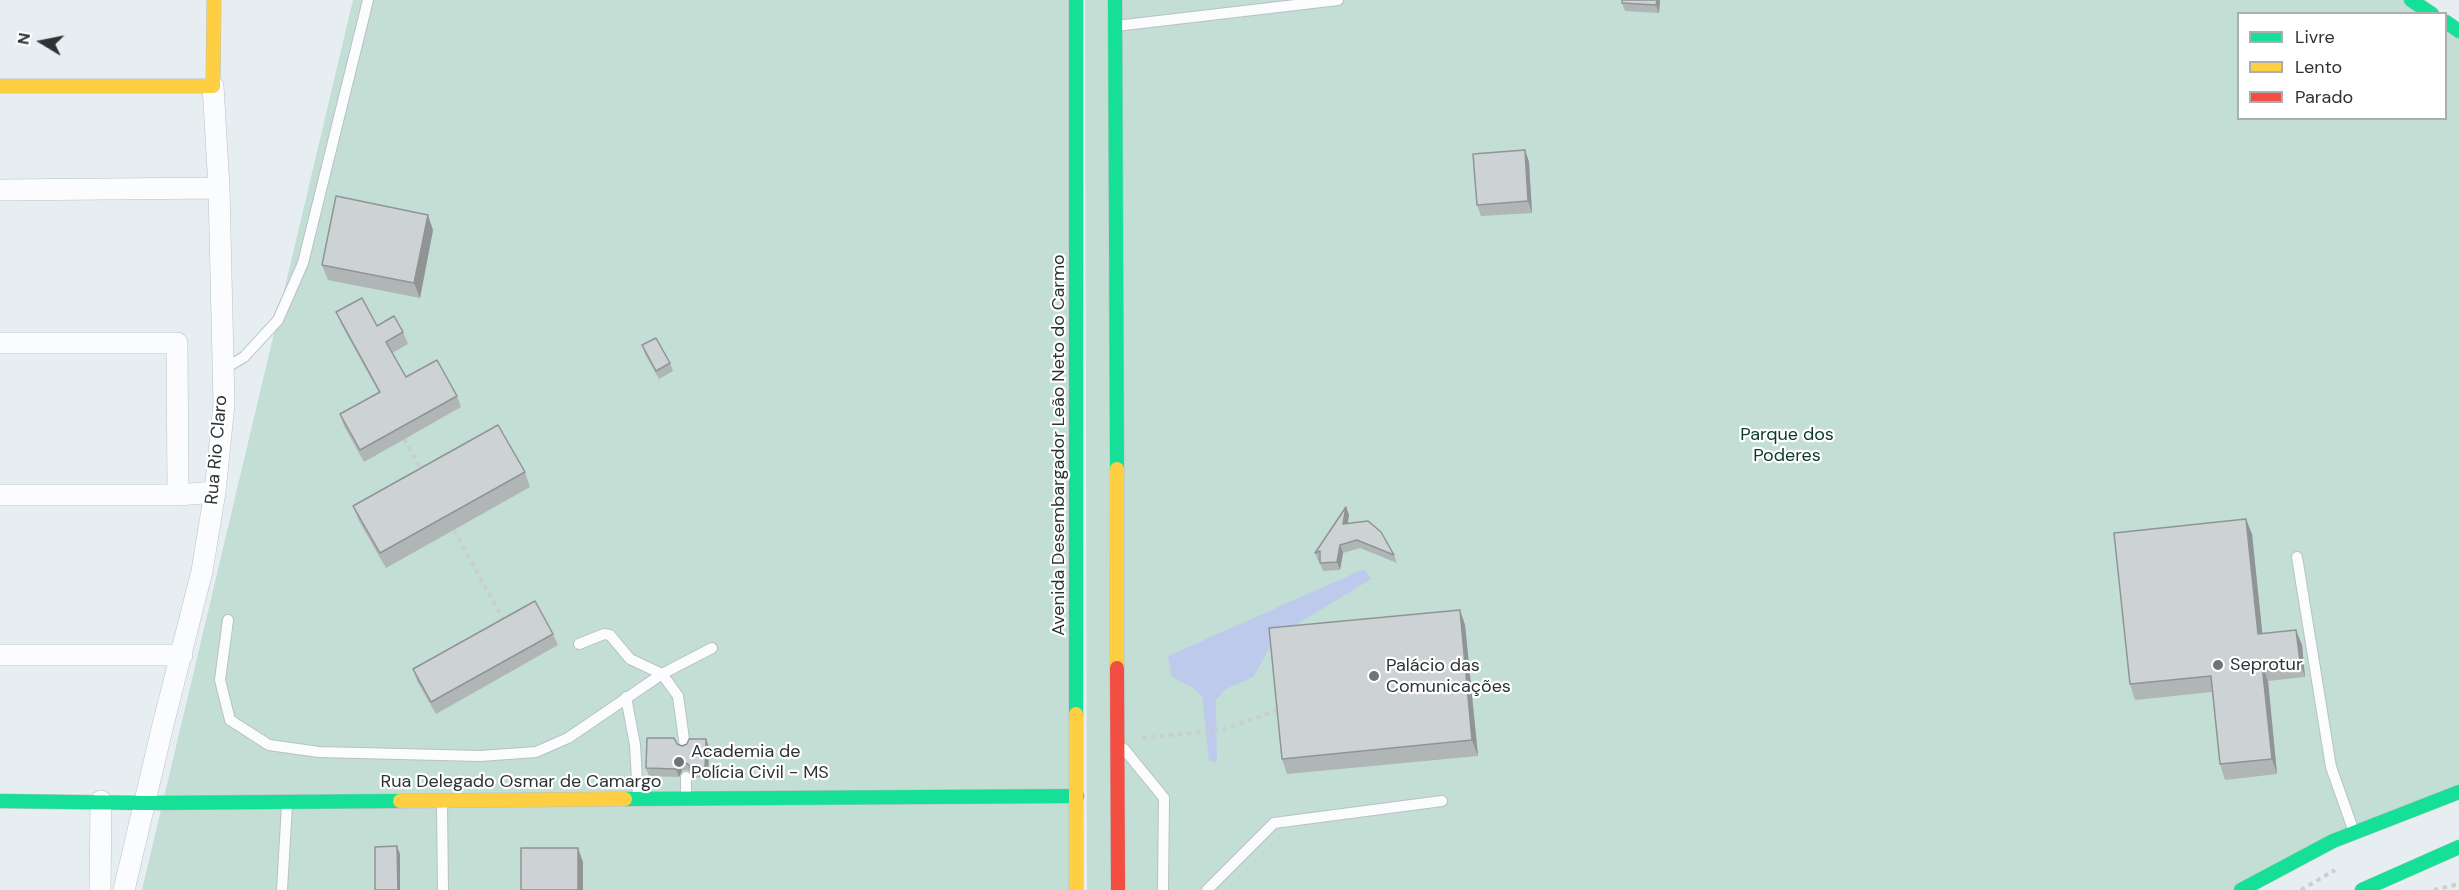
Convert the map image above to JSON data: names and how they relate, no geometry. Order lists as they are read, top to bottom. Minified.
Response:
{"streets":{"main road":["Avenida Desembargador Leão Neto do Carmo","Rua Rio Claro","Rua Delegado Osmar de Camargo"]},"crossings":[["Avenida Desembargador Leão Neto do Carmo","Rua Delegado Osmar de Camargo"],["Rua Rio Claro","Rua Delegado Osmar de Camargo"]],"parks":["Parque dos Poderes"],"places":["Seprotur","Palácio das Comunicações","Academia de Polícia Civil - MS"],"legend":["Livre","Lento","Parado"],"north":"left"}
